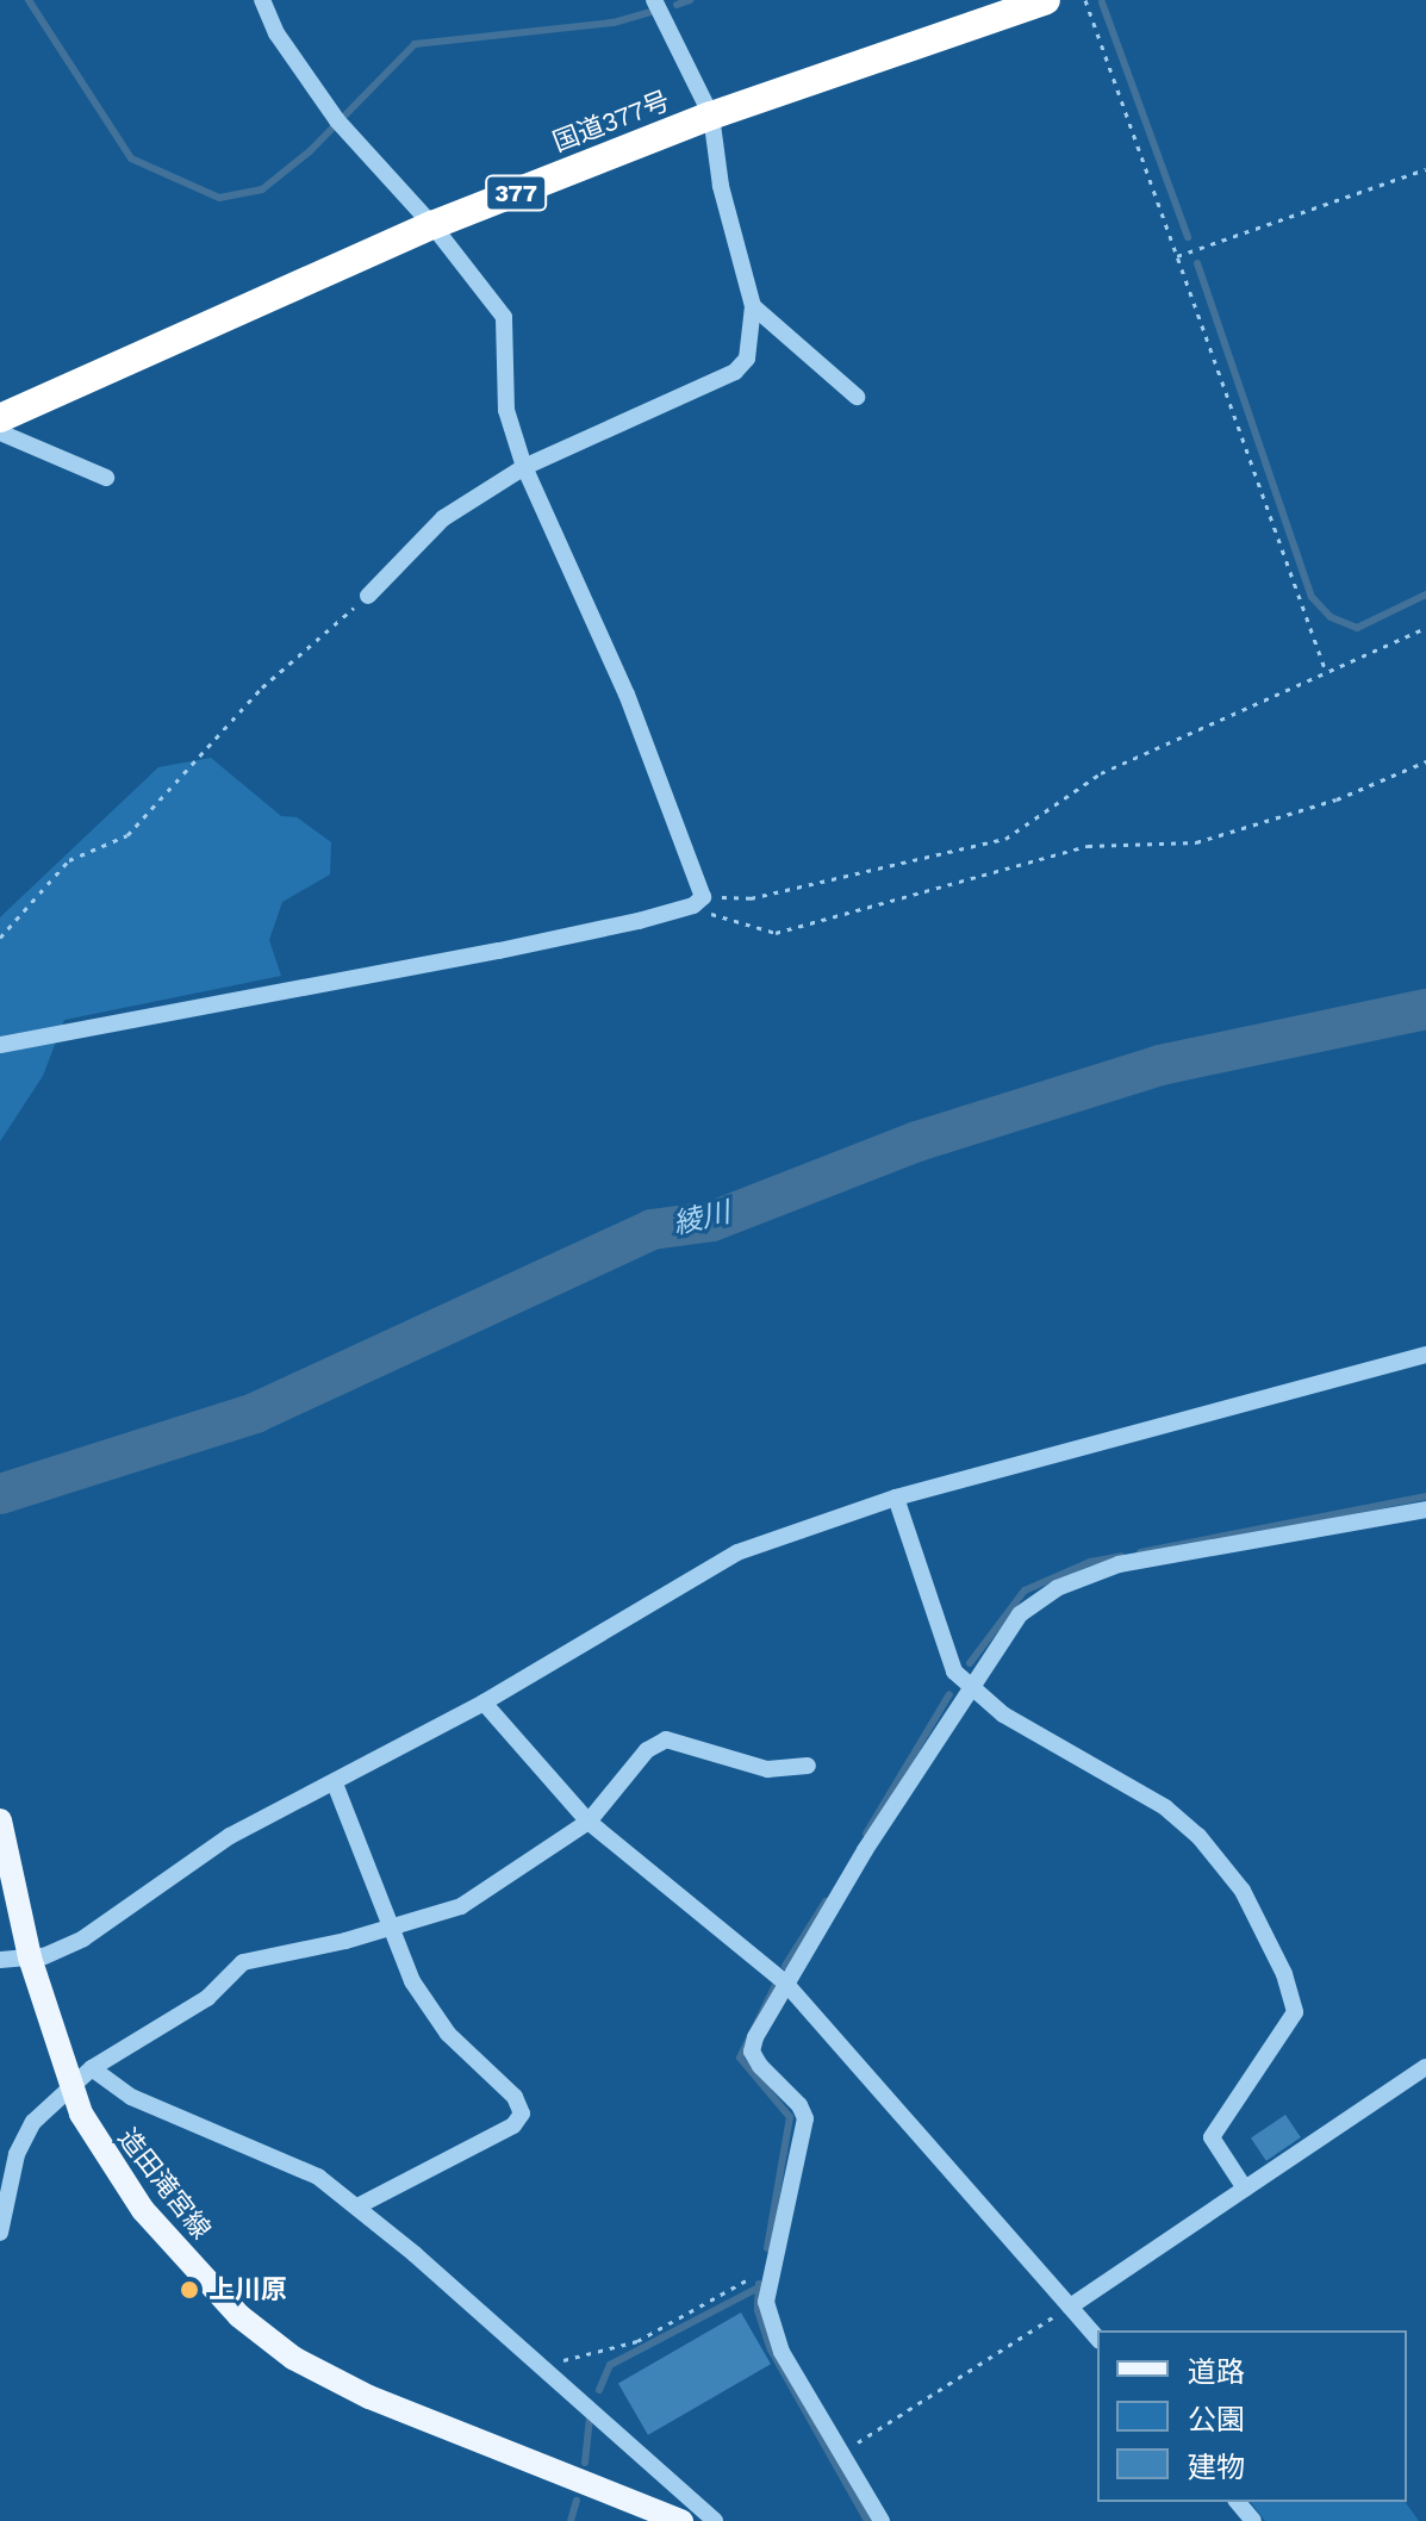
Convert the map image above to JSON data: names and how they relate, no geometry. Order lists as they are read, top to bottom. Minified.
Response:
{"streets":{"highway":["国道377号","377"],"main road":["造田滝宮線"]},"water":["綾川"],"places":["上川原"],"legend":["道路","公園","建物"]}
